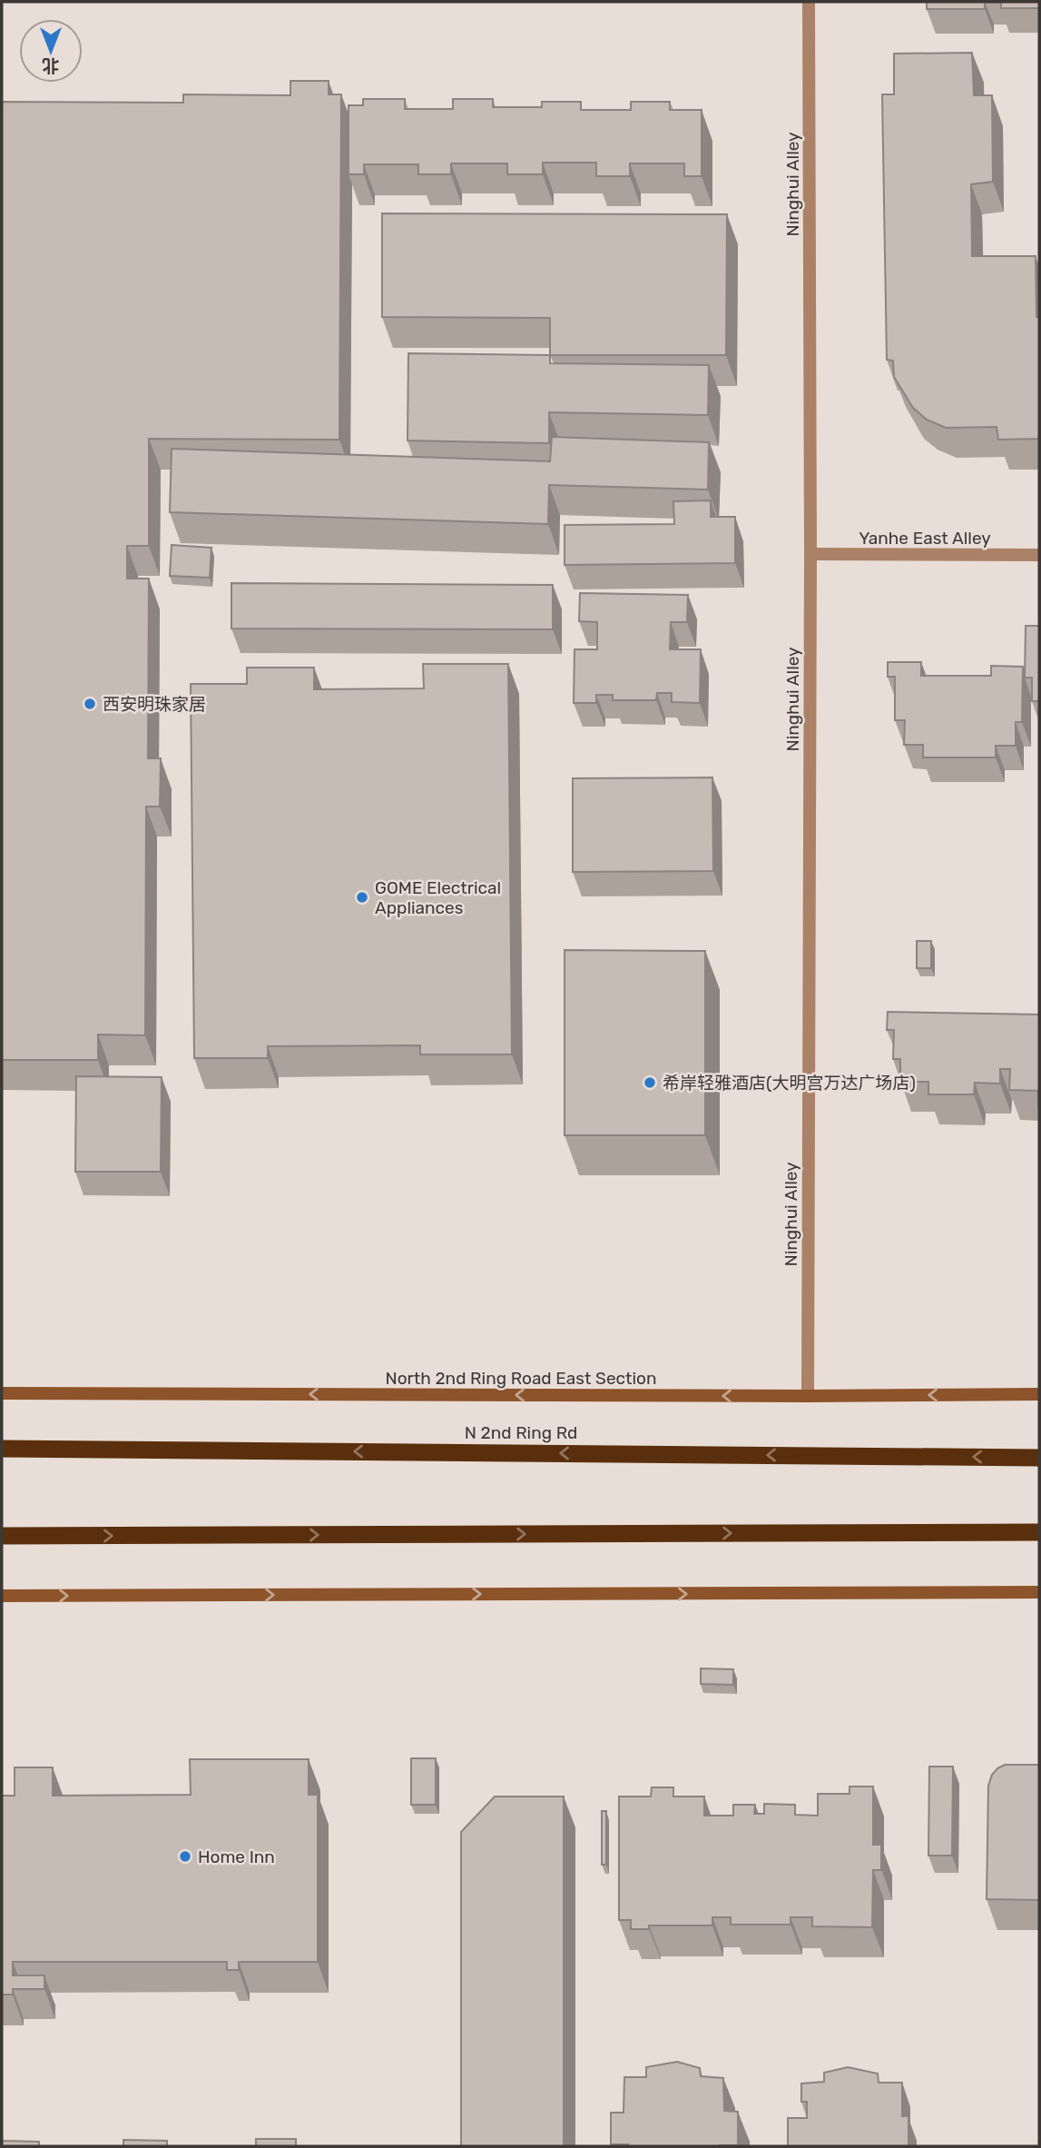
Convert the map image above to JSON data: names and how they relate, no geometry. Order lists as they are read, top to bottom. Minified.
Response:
{"streets":{"highway":["N 2nd Ring Rd"],"main road":["North 2nd Ring Road East Section"],"street":["Ninghui Alley","Yanhe East Alley"]},"crossings":[["Ninghui Alley","Yanhe East Alley"],["Ninghui Alley","North 2nd Ring Road East Section"]],"one_way":["North 2nd Ring Road East Section"],"places":["西安明珠家居","GOME Electrical Appliances","希岸轻雅酒店(大明宫万达广场店)","Home Inn"],"north":"bottom"}
